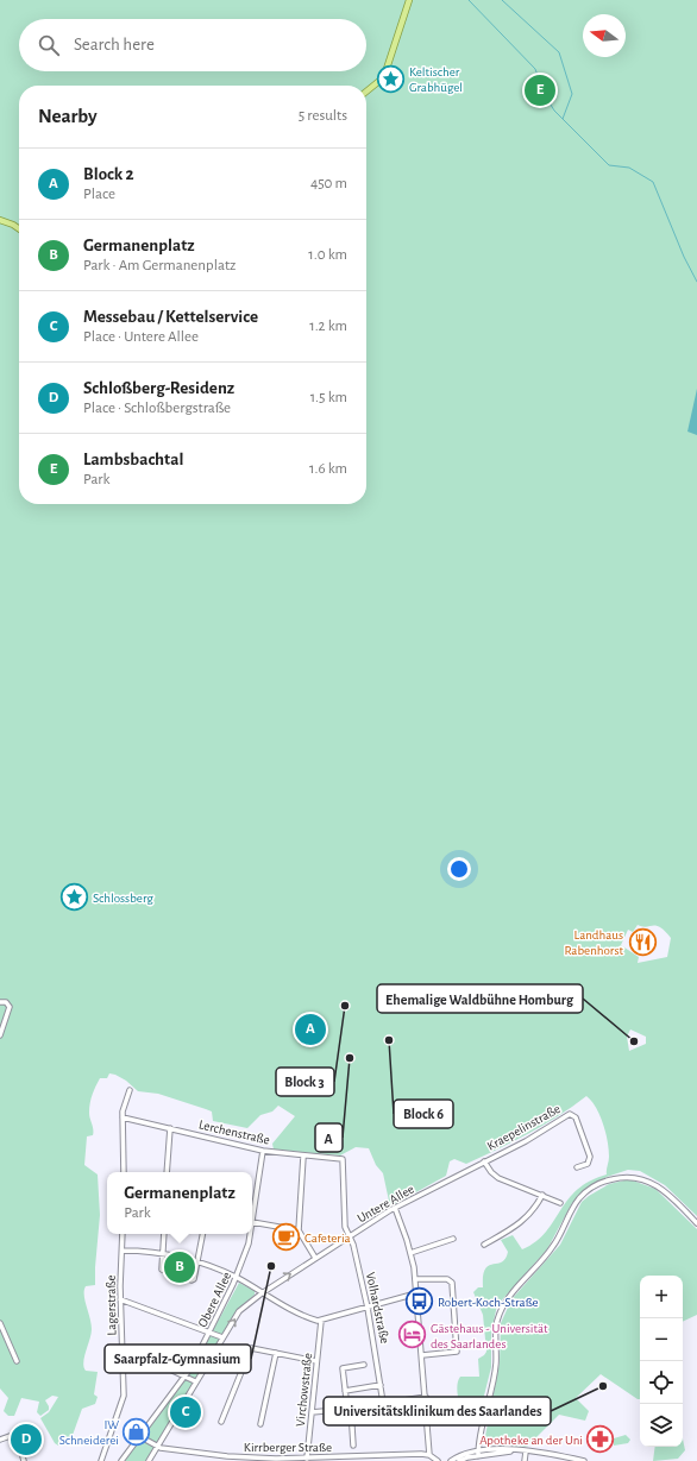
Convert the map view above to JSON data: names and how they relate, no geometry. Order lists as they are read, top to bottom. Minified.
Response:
{"streets":{"street":["Kraepelinstraße","Lerchenstraße","Untere Allee","Obere Allee","Lagerstraße","Volhardstraße","Virchowstraße","Kirrberger Straße"]},"crossings":[["Kraepelinstraße","Untere Allee"],["Lerchenstraße","Obere Allee"],["Lerchenstraße","Volhardstraße"],["Untere Allee","Volhardstraße"],["Untere Allee","Kirrberger Straße"],["Obere Allee","Kirrberger Straße"],["Virchowstraße","Kirrberger Straße"]],"places":{"place":["Keltischer Grabhügel","Schlossberg"],"restaurant":["Landhaus Rabenhorst"],"other":["Block 3","Block 6","Ehemalige Waldbühne Homburg","A","Saarpfalz-Gymnasium","Universitätsklinikum des Saarlandes"],"cafe":["Cafeteria"],"bus stop":["Robert-Koch-Straße"],"hotel":["Gästehaus - Universität des Saarlandes"],"shop":["IW Schneiderei"],"pharmacy":["Apotheke an der Uni"]},"north":"left","page":{"search":"Search here","pins":["E","A","B","C","D"],"heading":["Nearby","5 results"],"list":[{"mark":"A","name":"Block 2","note":"Place","value":"450 m"},{"mark":"B","name":"Germanenplatz","note":"Park · Am Germanenplatz","value":"1.0 km"},{"mark":"C","name":"Messebau / Kettelservice","note":"Place · Untere Allee","value":"1.2 km"},{"mark":"D","name":"Schloßberg-Residenz","note":"Place · Schloßbergstraße","value":"1.5 km"},{"mark":"E","name":"Lambsbachtal","note":"Park","value":"1.6 km"}],"popup":["Germanenplatz","Park"],"map_buttons":["+","−"]}}
